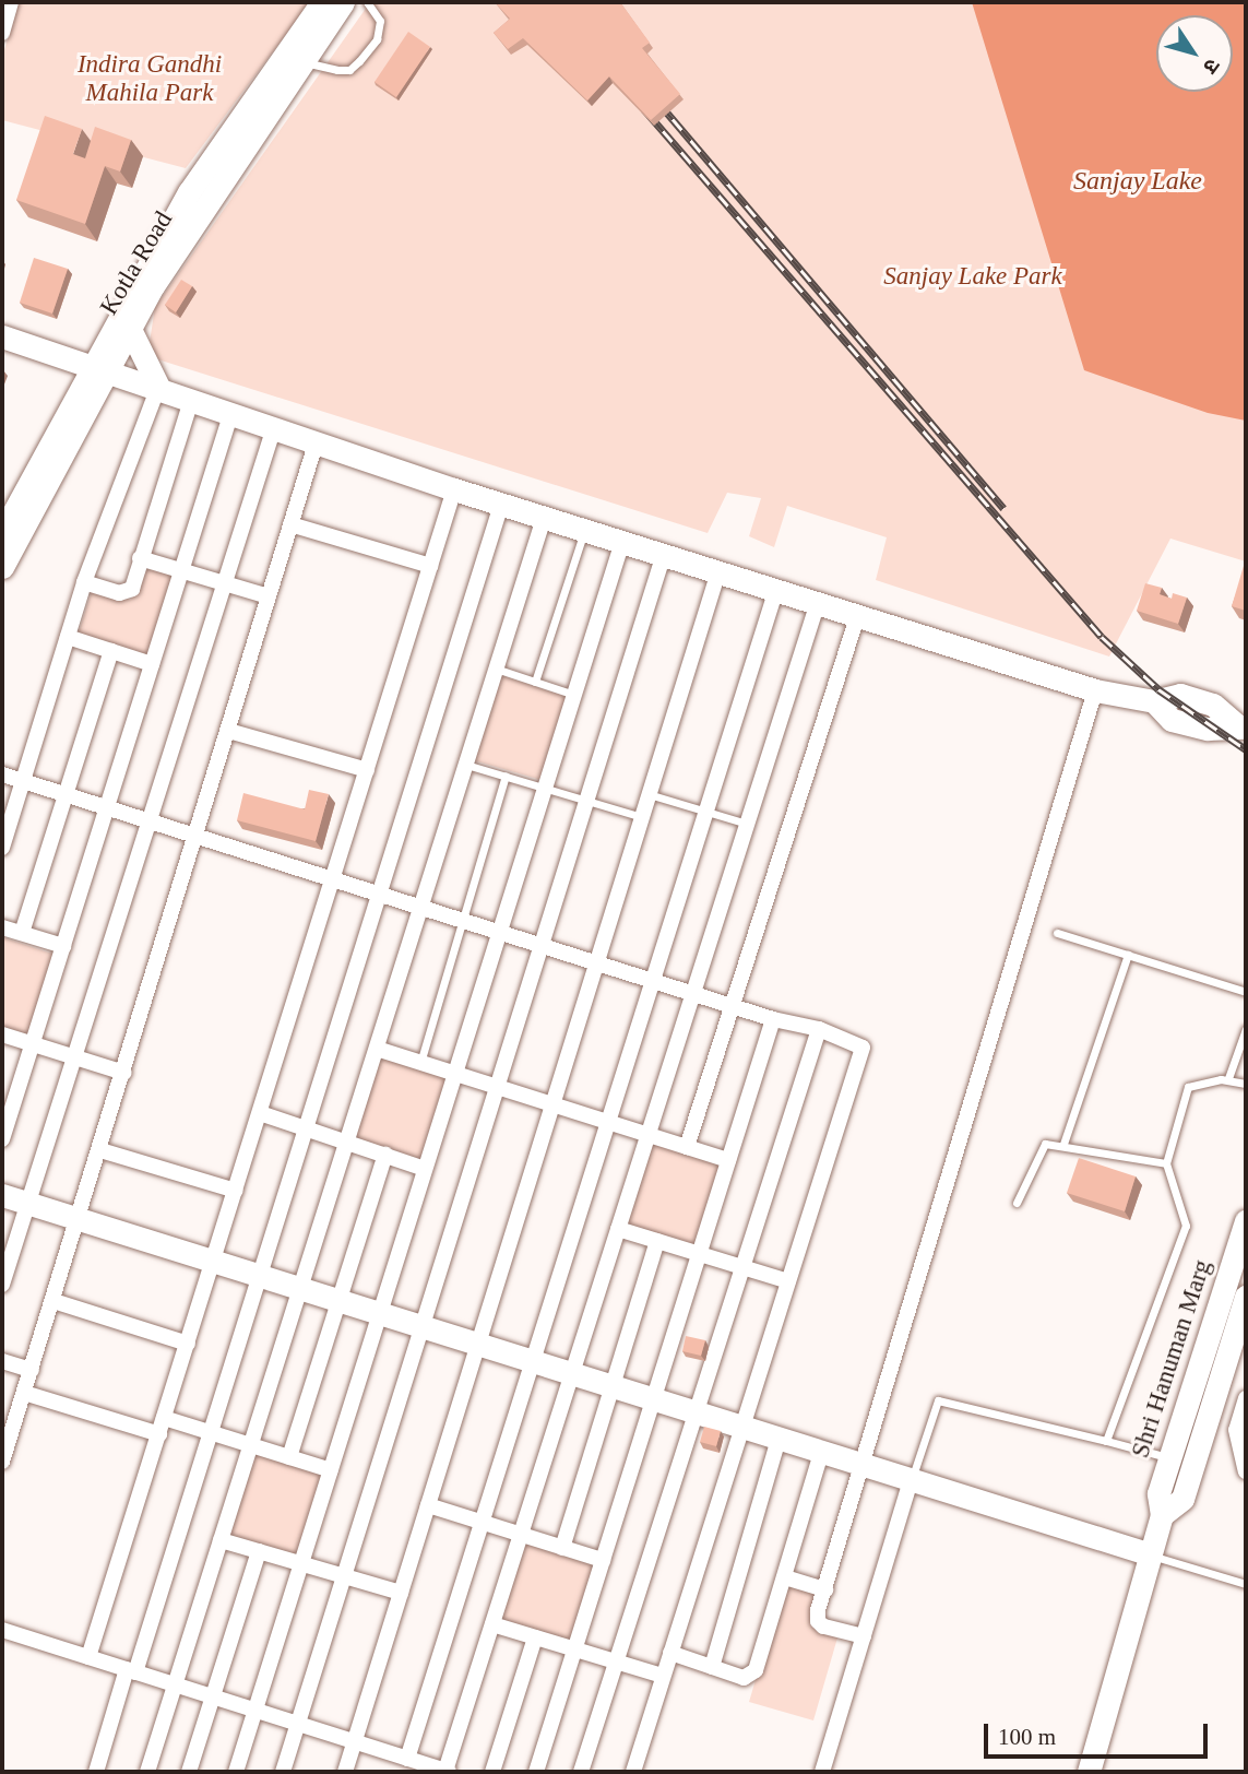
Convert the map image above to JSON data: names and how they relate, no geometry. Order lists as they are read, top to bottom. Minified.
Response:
{"streets":{"street":["Kotla Road","Shri Hanuman Marg"]},"water":["Sanjay Lake"],"parks":["Indira Gandhi Mahila Park","Sanjay Lake Park"],"scale_bar":"100 m","north":"bottom right"}
